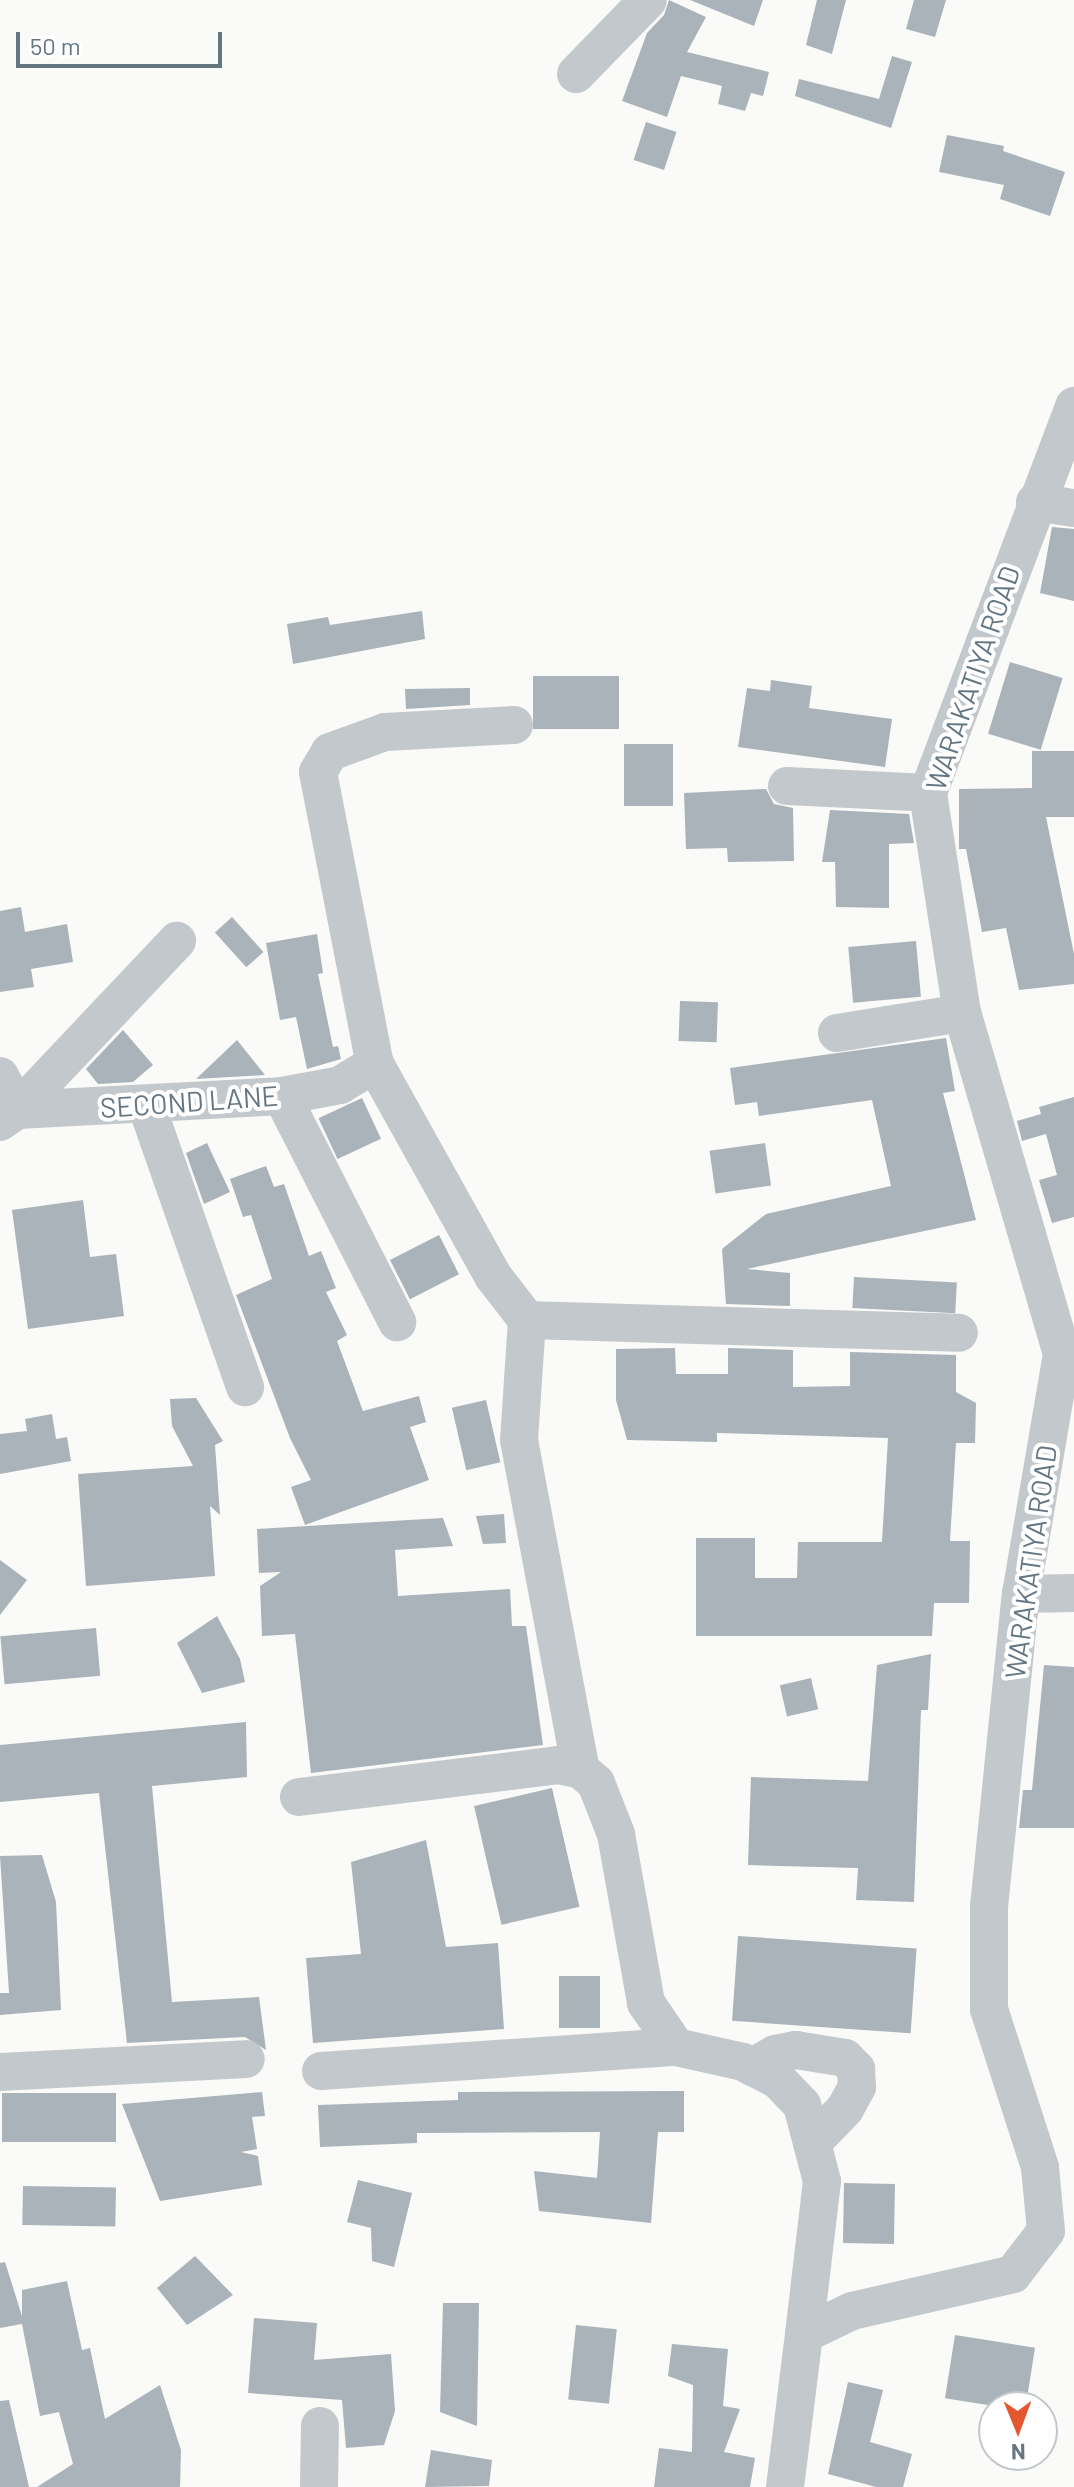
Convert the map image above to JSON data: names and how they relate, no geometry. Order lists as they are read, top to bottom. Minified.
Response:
{"streets":{"street":["WARAKATIYA ROAD","SECOND LANE"]},"scale_bar":"50 m","north":"bottom"}
